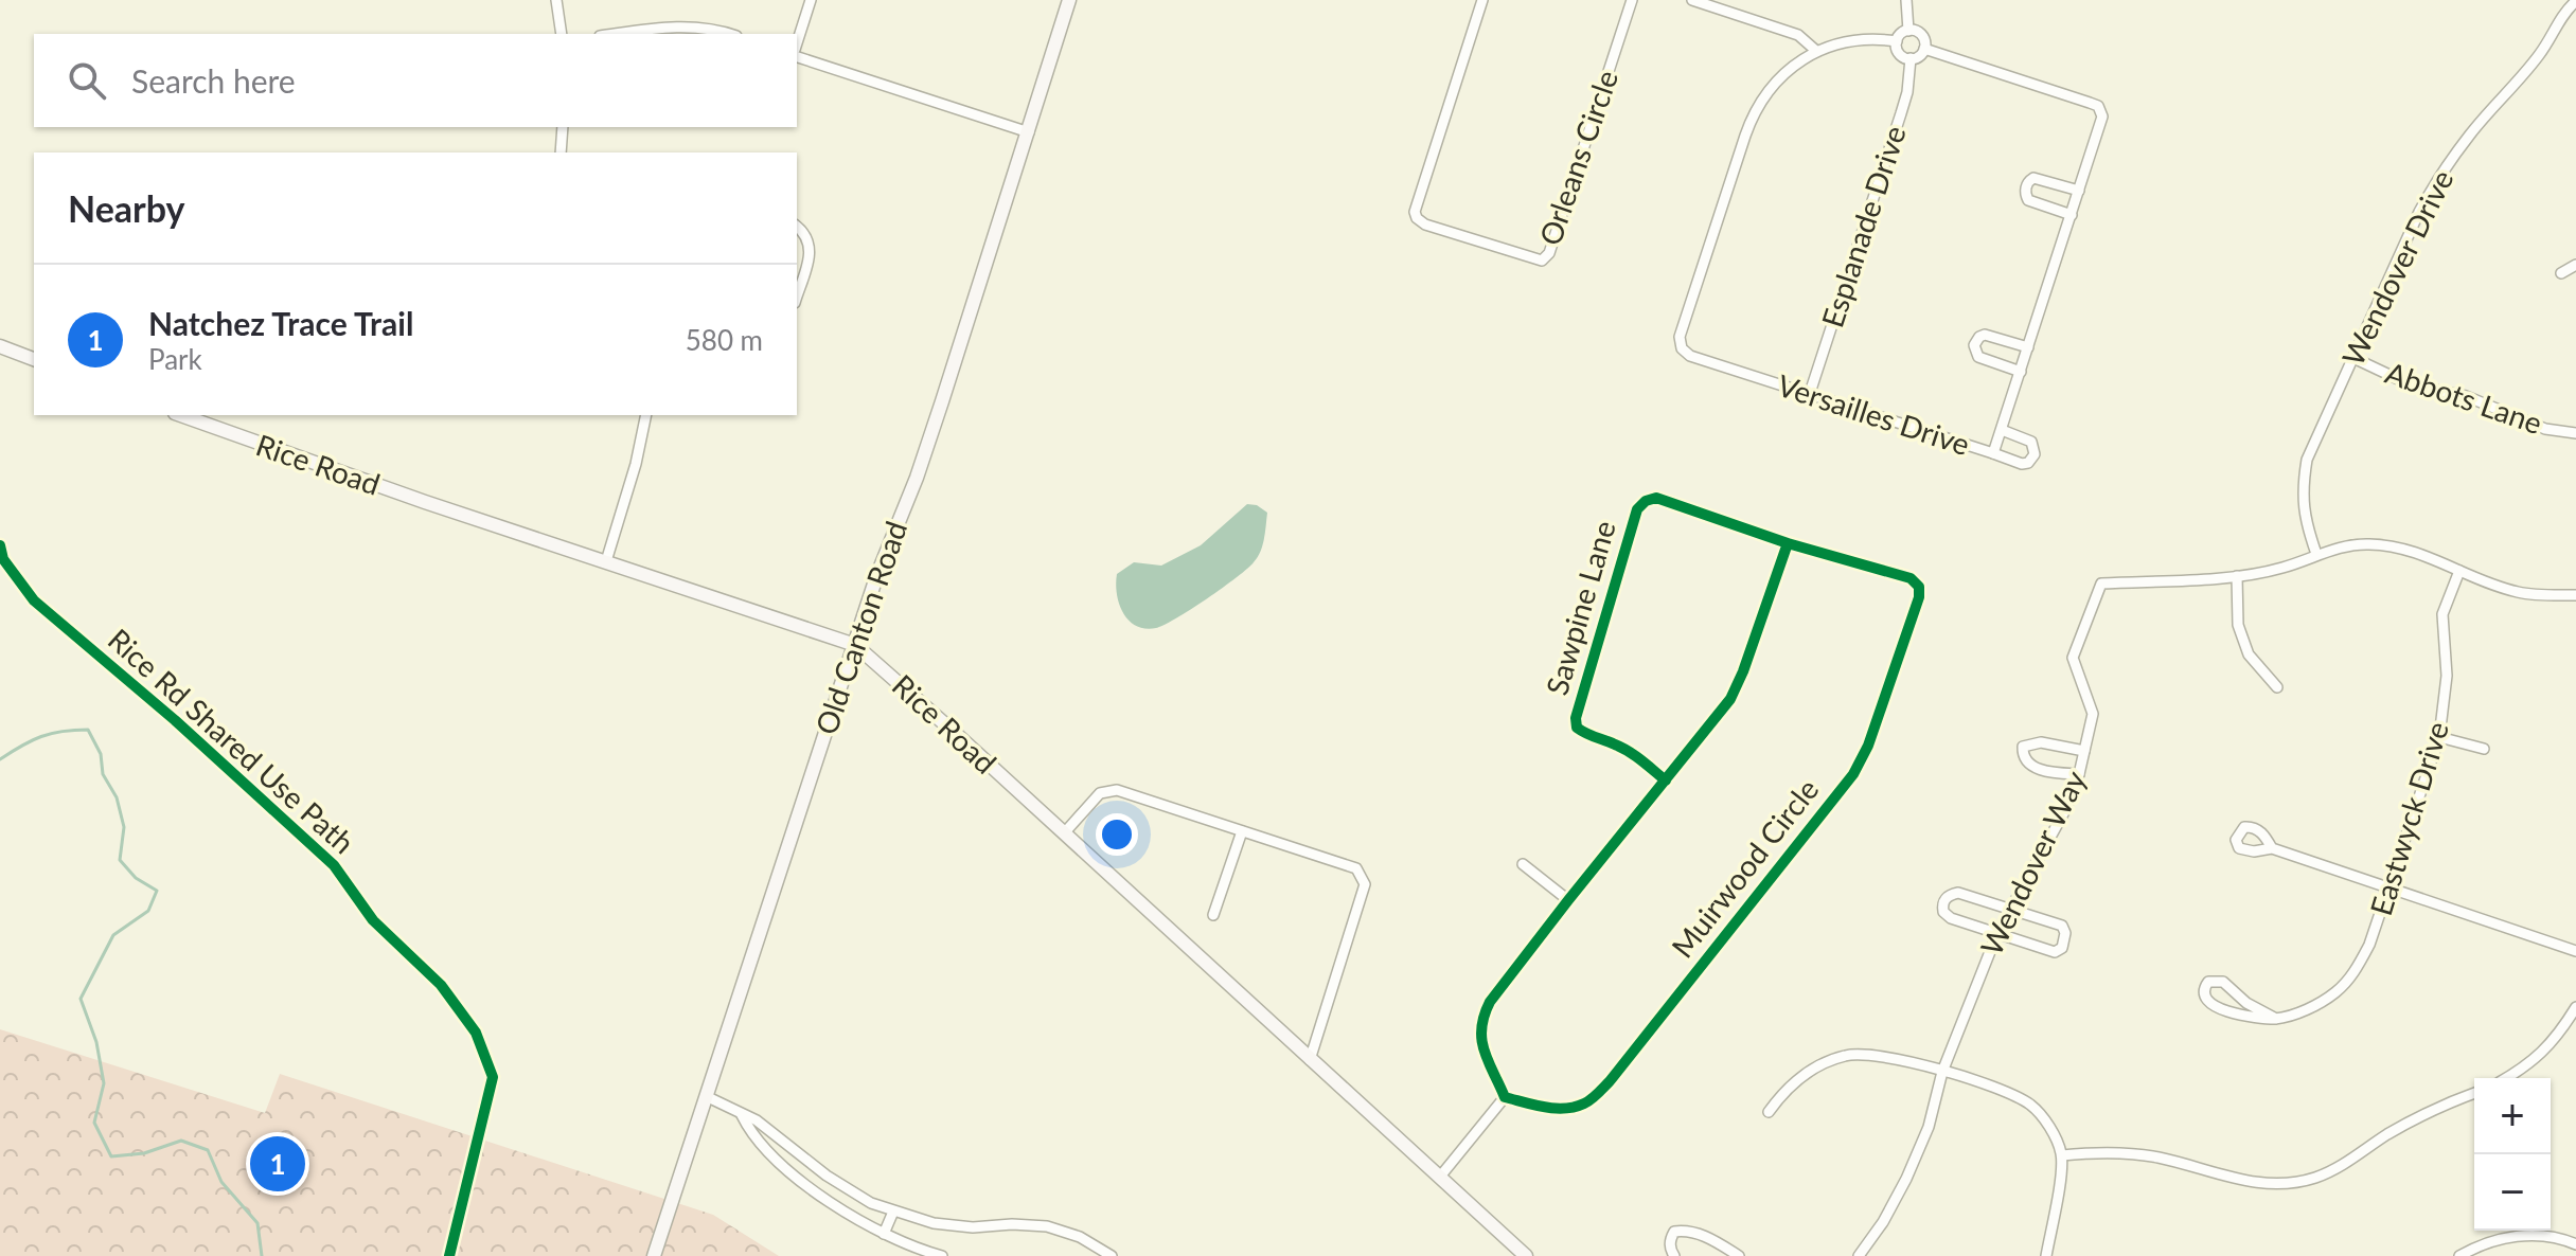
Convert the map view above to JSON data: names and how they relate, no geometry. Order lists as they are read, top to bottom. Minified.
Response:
{"streets":{"street":["Orleans Circle","Esplanade Drive","Wendover Drive","Abbots Lane","Versailles Drive","Rice Road","Sawpine Lane","Old Canton Road","Eastwyck Drive","Wendover Way","Muirwood Circle"],"cycle path":["Rice Rd Shared Use Path"]},"crossings":[["Esplanade Drive","Versailles Drive"],["Wendover Drive","Abbots Lane"],["Wendover Drive","Wendover Way"],["Rice Road","Old Canton Road"],["Sawpine Lane","Muirwood Circle"],["Eastwyck Drive","Wendover Way"]],"page":{"search":"Search here","heading":"Nearby","list":[{"mark":"1","name":"Natchez Trace Trail","note":"Park","value":"580 m"}],"map_buttons":["+","−"],"pins":"1"}}
